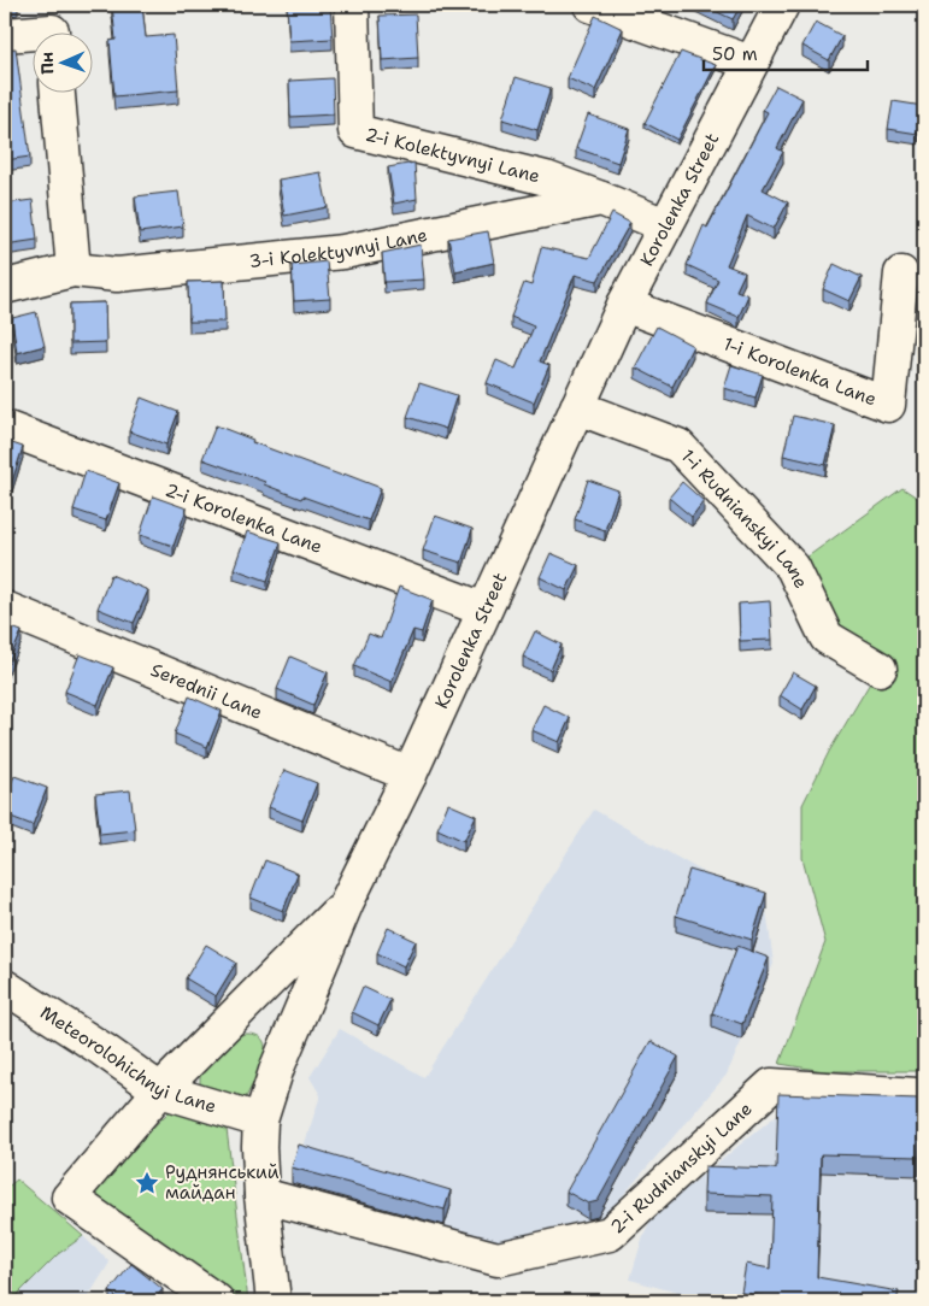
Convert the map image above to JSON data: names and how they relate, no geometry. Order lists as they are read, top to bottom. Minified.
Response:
{"streets":{"street":["2-i Kolektyvnyi Lane","Korolenka Street","3-i Kolektyvnyi Lane","1-i Korolenka Lane","2-i Korolenka Lane","1-i Rudnianskyi Lane","Serednii Lane","Meteorolohichnyi Lane","2-i Rudnianskyi Lane"]},"crossings":[["2-i Kolektyvnyi Lane","3-i Kolektyvnyi Lane"],["Korolenka Street","1-i Korolenka Lane"],["Korolenka Street","2-i Korolenka Lane"],["Korolenka Street","1-i Rudnianskyi Lane"],["Korolenka Street","Serednii Lane"],["Korolenka Street","Meteorolohichnyi Lane"],["Korolenka Street","2-i Rudnianskyi Lane"]],"places":{"place":["Руднянський майдан"]},"scale_bar":"50 m","north":"left"}
